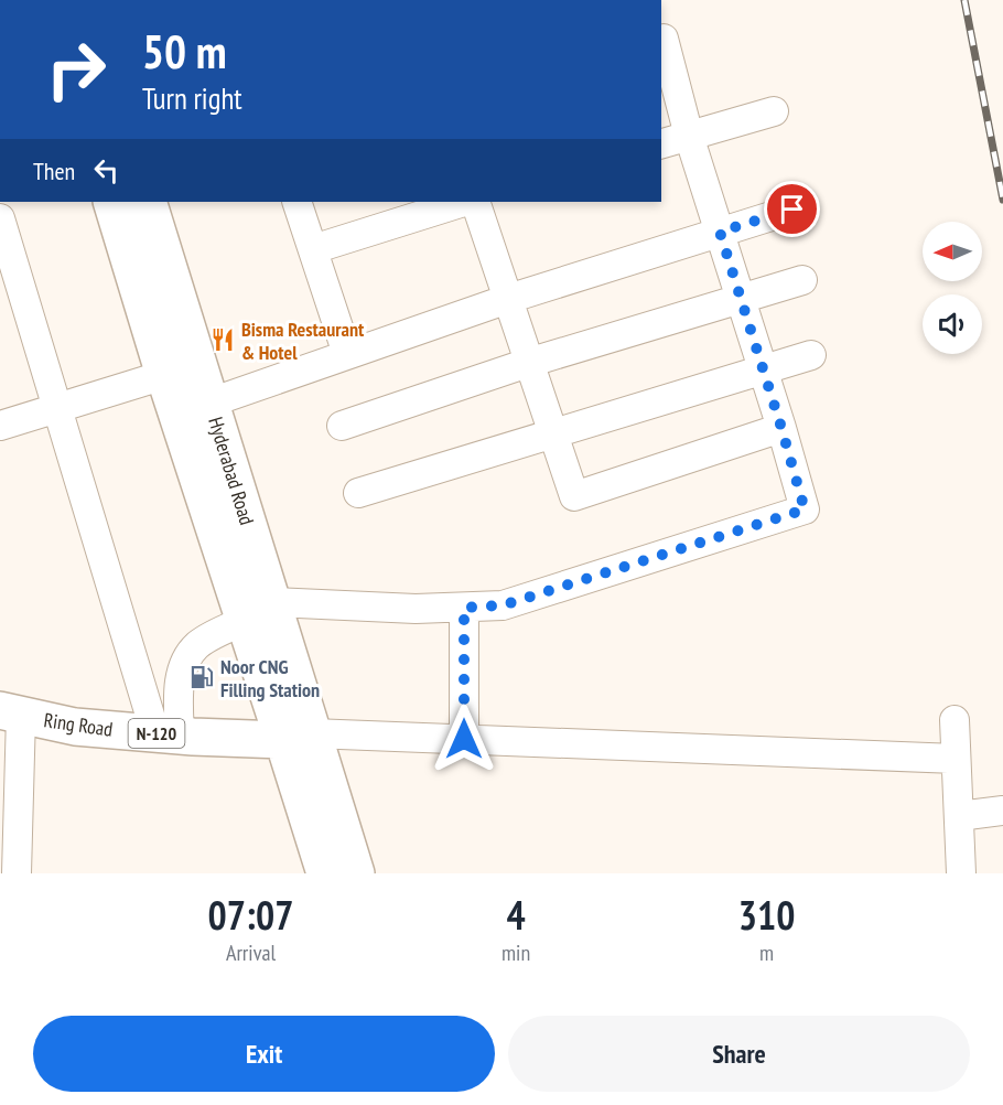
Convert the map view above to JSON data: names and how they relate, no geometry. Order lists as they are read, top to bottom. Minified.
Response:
{"streets":{"main road":["Hyderabad Road","Ring Road","N-120"]},"places":{"restaurant":["Bisma Restaurant & Hotel"],"fuel station":["Noor CNG Filling Station"]},"north":"left","page":{"turn":["50 m","Turn right"],"then":"Then","eta":["07:07","Arrival","4","min","310","m"],"buttons":["Exit","Share"]}}
